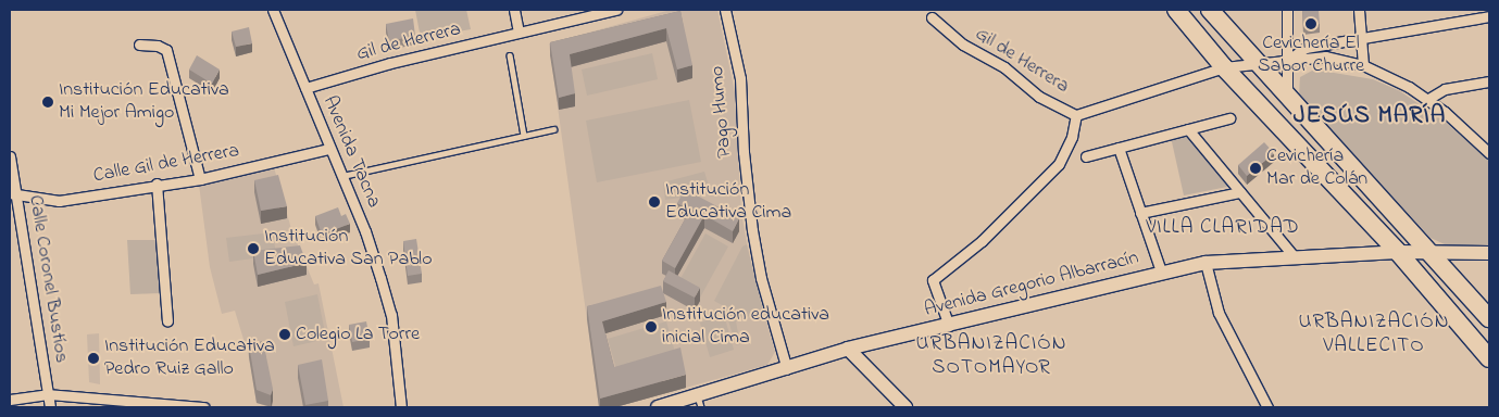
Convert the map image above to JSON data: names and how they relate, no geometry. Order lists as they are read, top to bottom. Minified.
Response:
{"streets":{"street":["Gil de Herrera","Pago Humo","Avenida Tacna","Calle Gil de Herrera","Calle Coronel Bustíos","Avenida Gregorio Albarracín"]},"crossings":[["Gil de Herrera","Avenida Tacna"],["Pago Humo","Avenida Gregorio Albarracín"],["Avenida Tacna","Calle Gil de Herrera"],["Calle Gil de Herrera","Calle Coronel Bustíos"]],"districts":["JESÚS MARÍA","VILLA CLARIDAD","URBANIZACIÓN VALLECITO","URBANIZACIÓN SOTOMAYOR"],"places":["Cevichería El Sabor Churre","Institución Educativa Mi Mejor Amigo","Cevichería Mar de Colán","Institución Educativa Cima","Institución Educativa San Pablo","Institución educativa inicial Cima","Colegio La Torre","Institución Educativa Pedro Ruiz Gallo"]}
